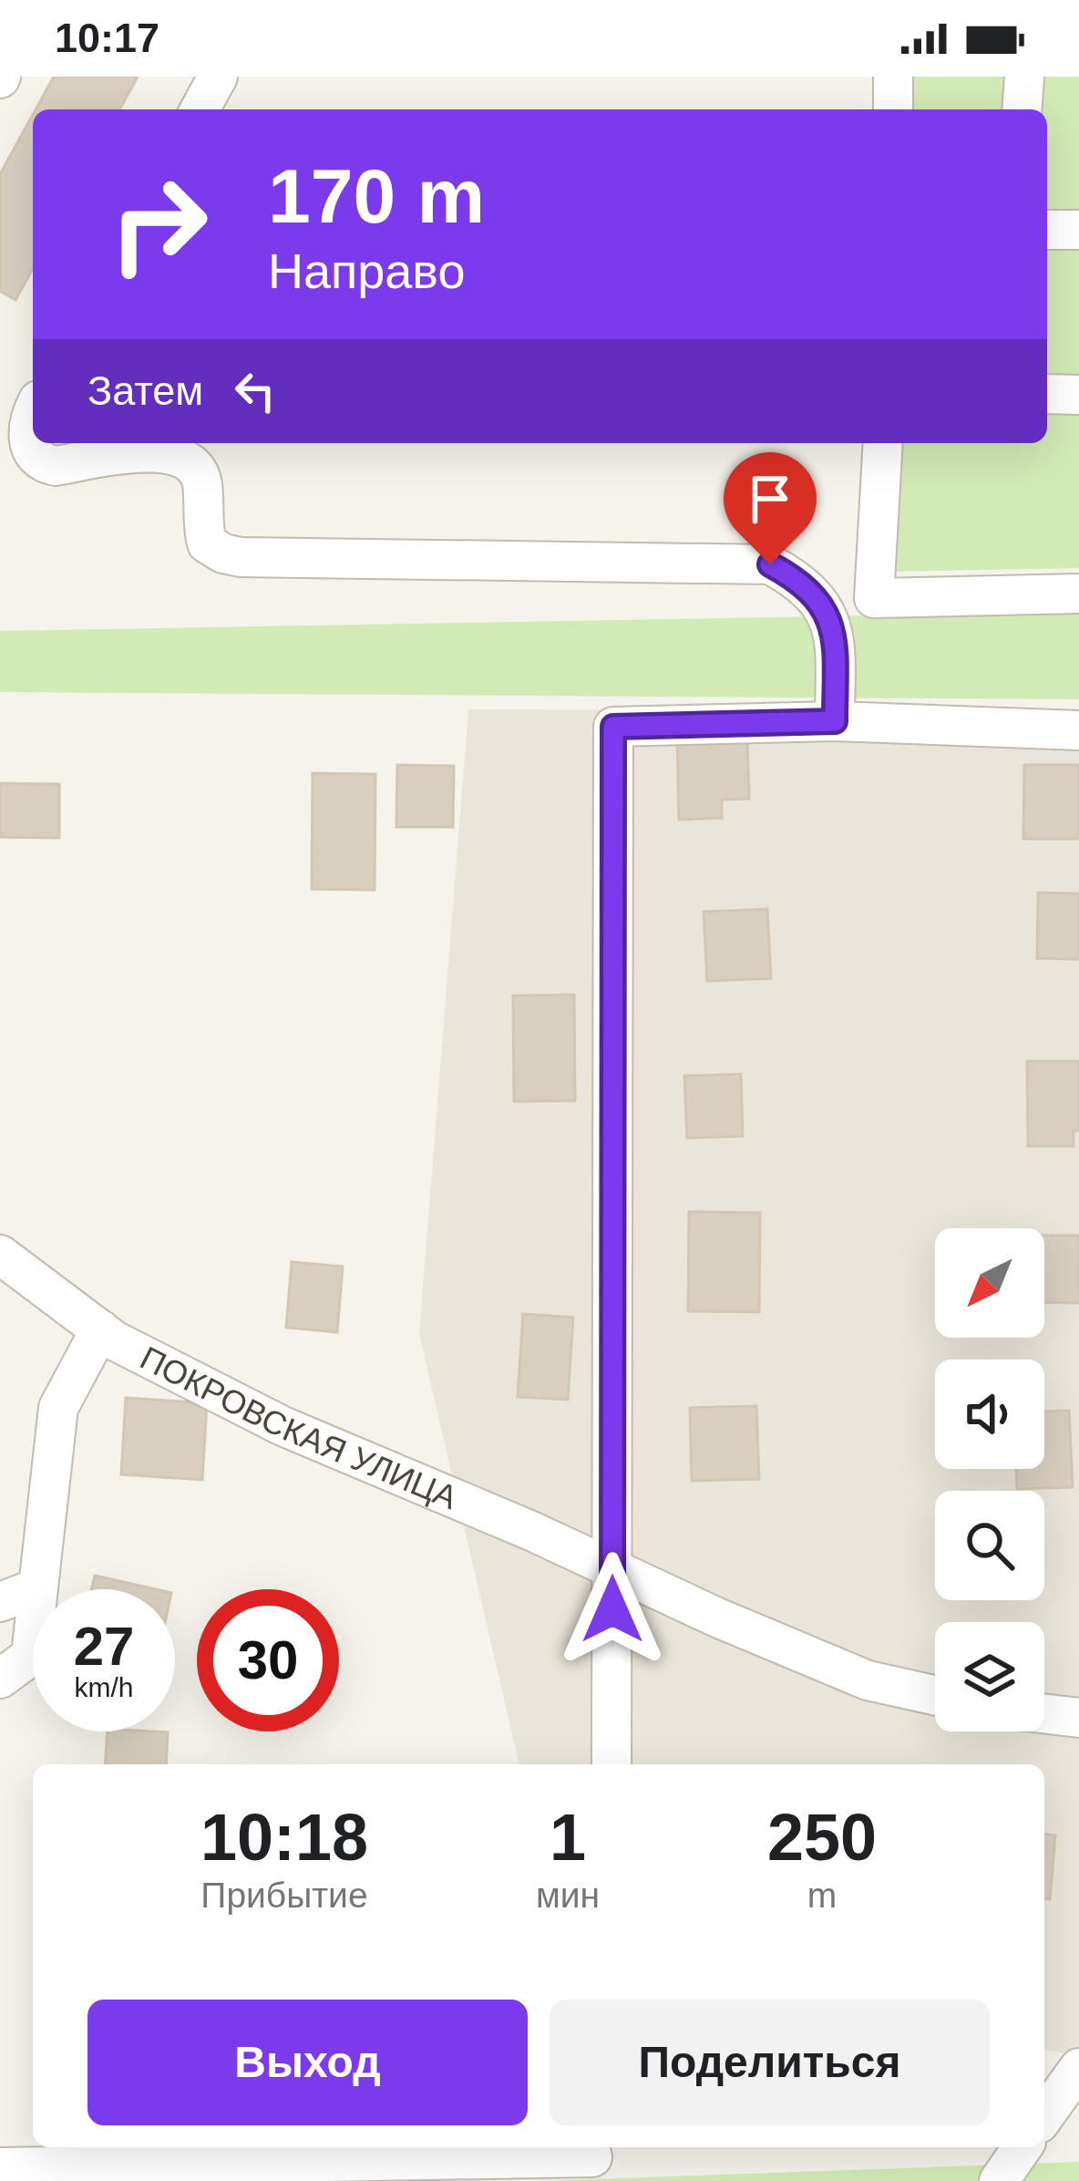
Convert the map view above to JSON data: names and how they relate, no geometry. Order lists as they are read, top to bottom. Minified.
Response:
{"streets":{"street":["ПОКРОВСКАЯ УЛИЦА"]},"north":"bottom left","page":{"status":"10:17","turn":["170 m","Направо"],"then":"Затем","speed":"27 km/h","limit":"30","eta":["10:18","Прибытие","1","мин","250","m"],"buttons":["Выход","Поделиться"]}}
